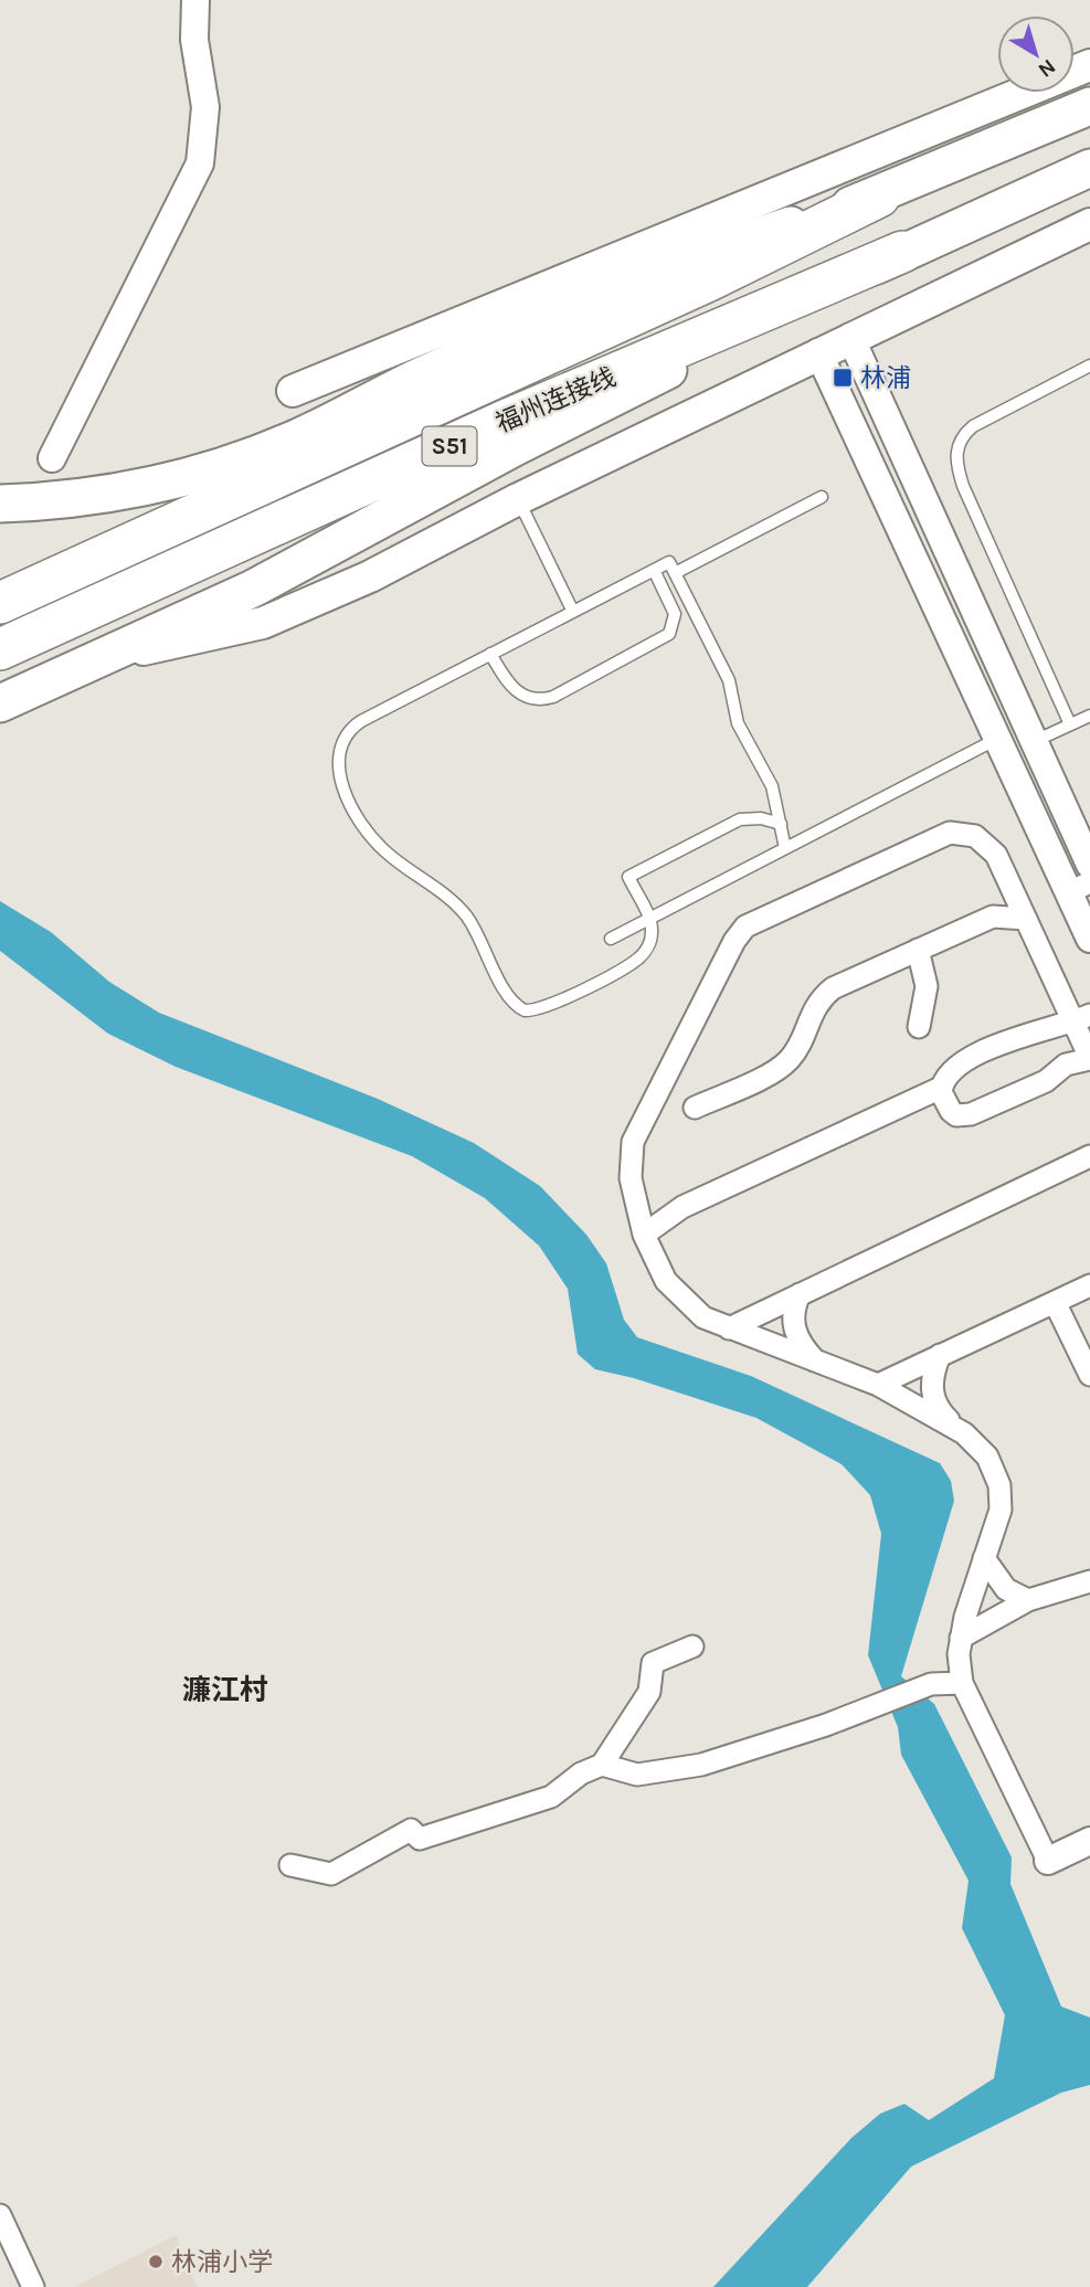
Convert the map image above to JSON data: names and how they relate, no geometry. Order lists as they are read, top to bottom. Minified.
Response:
{"streets":{"highway":["福州连接线","S51"]},"districts":["濂江村"],"places":{"transit":["林浦"],"other":["林浦小学"]},"north":"bottom right"}
